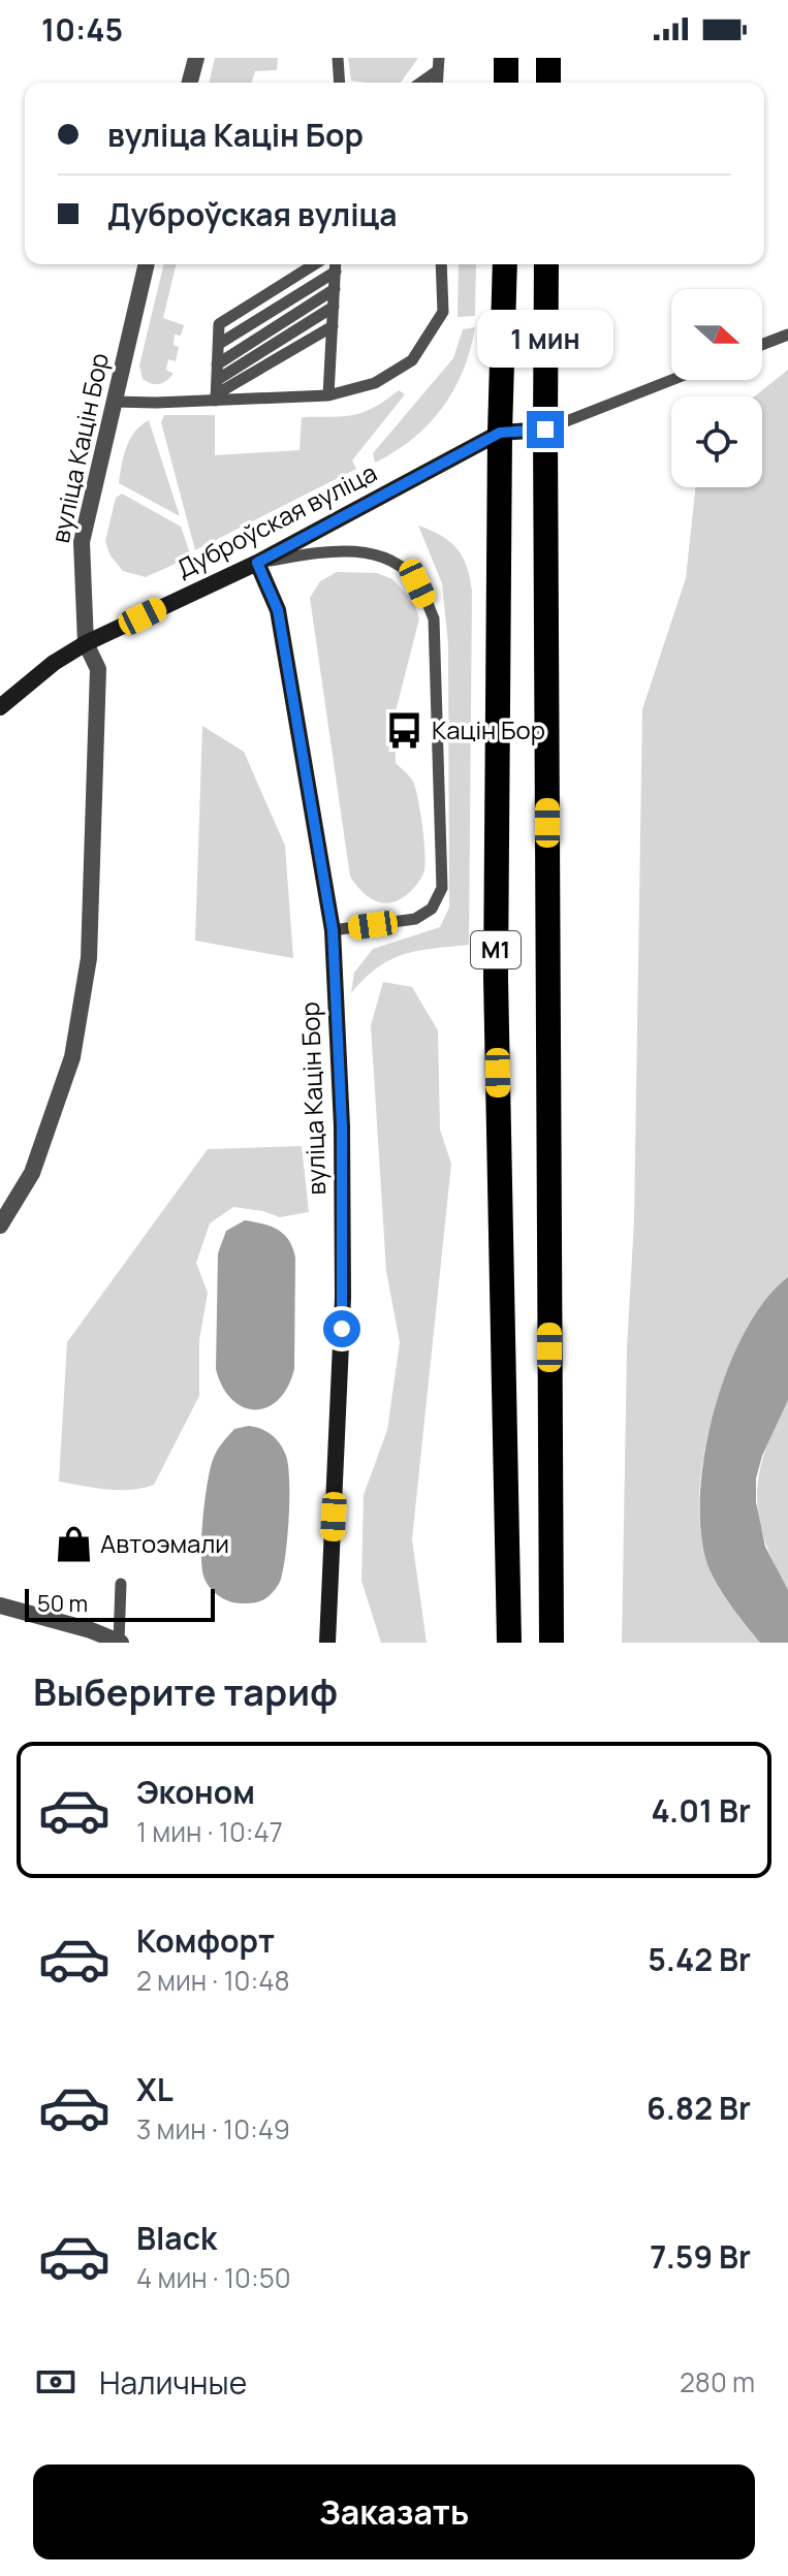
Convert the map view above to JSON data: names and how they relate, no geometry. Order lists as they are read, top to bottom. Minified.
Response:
{"streets":{"highway":["М1"],"main road":["вуліца Кацін Бор","Дуброўская вуліца"]},"crossings":[["вуліца Кацін Бор","Дуброўская вуліца"],["Дуброўская вуліца","М1"]],"places":{"bus stop":["Кацін Бор"],"shop":["Автоэмали"]},"scale_bar":"50 m","north":"right","page":{"status":"10:45","banner":["вуліца Кацін Бор","Дуброўская вуліца"],"bubble":"1 мин","scale":"50 m","heading":"Выберите тариф","list":[{"name":"Эконом","note":"1 мин · 10:47","value":"4.01 Br"},{"name":"Комфорт","note":"2 мин · 10:48","value":"5.42 Br"},{"name":"XL","note":"3 мин · 10:49","value":"6.82 Br"},{"name":"Black","note":"4 мин · 10:50","value":"7.59 Br"}],"pay":["Наличные","280 m"],"buttons":"Заказать"}}
